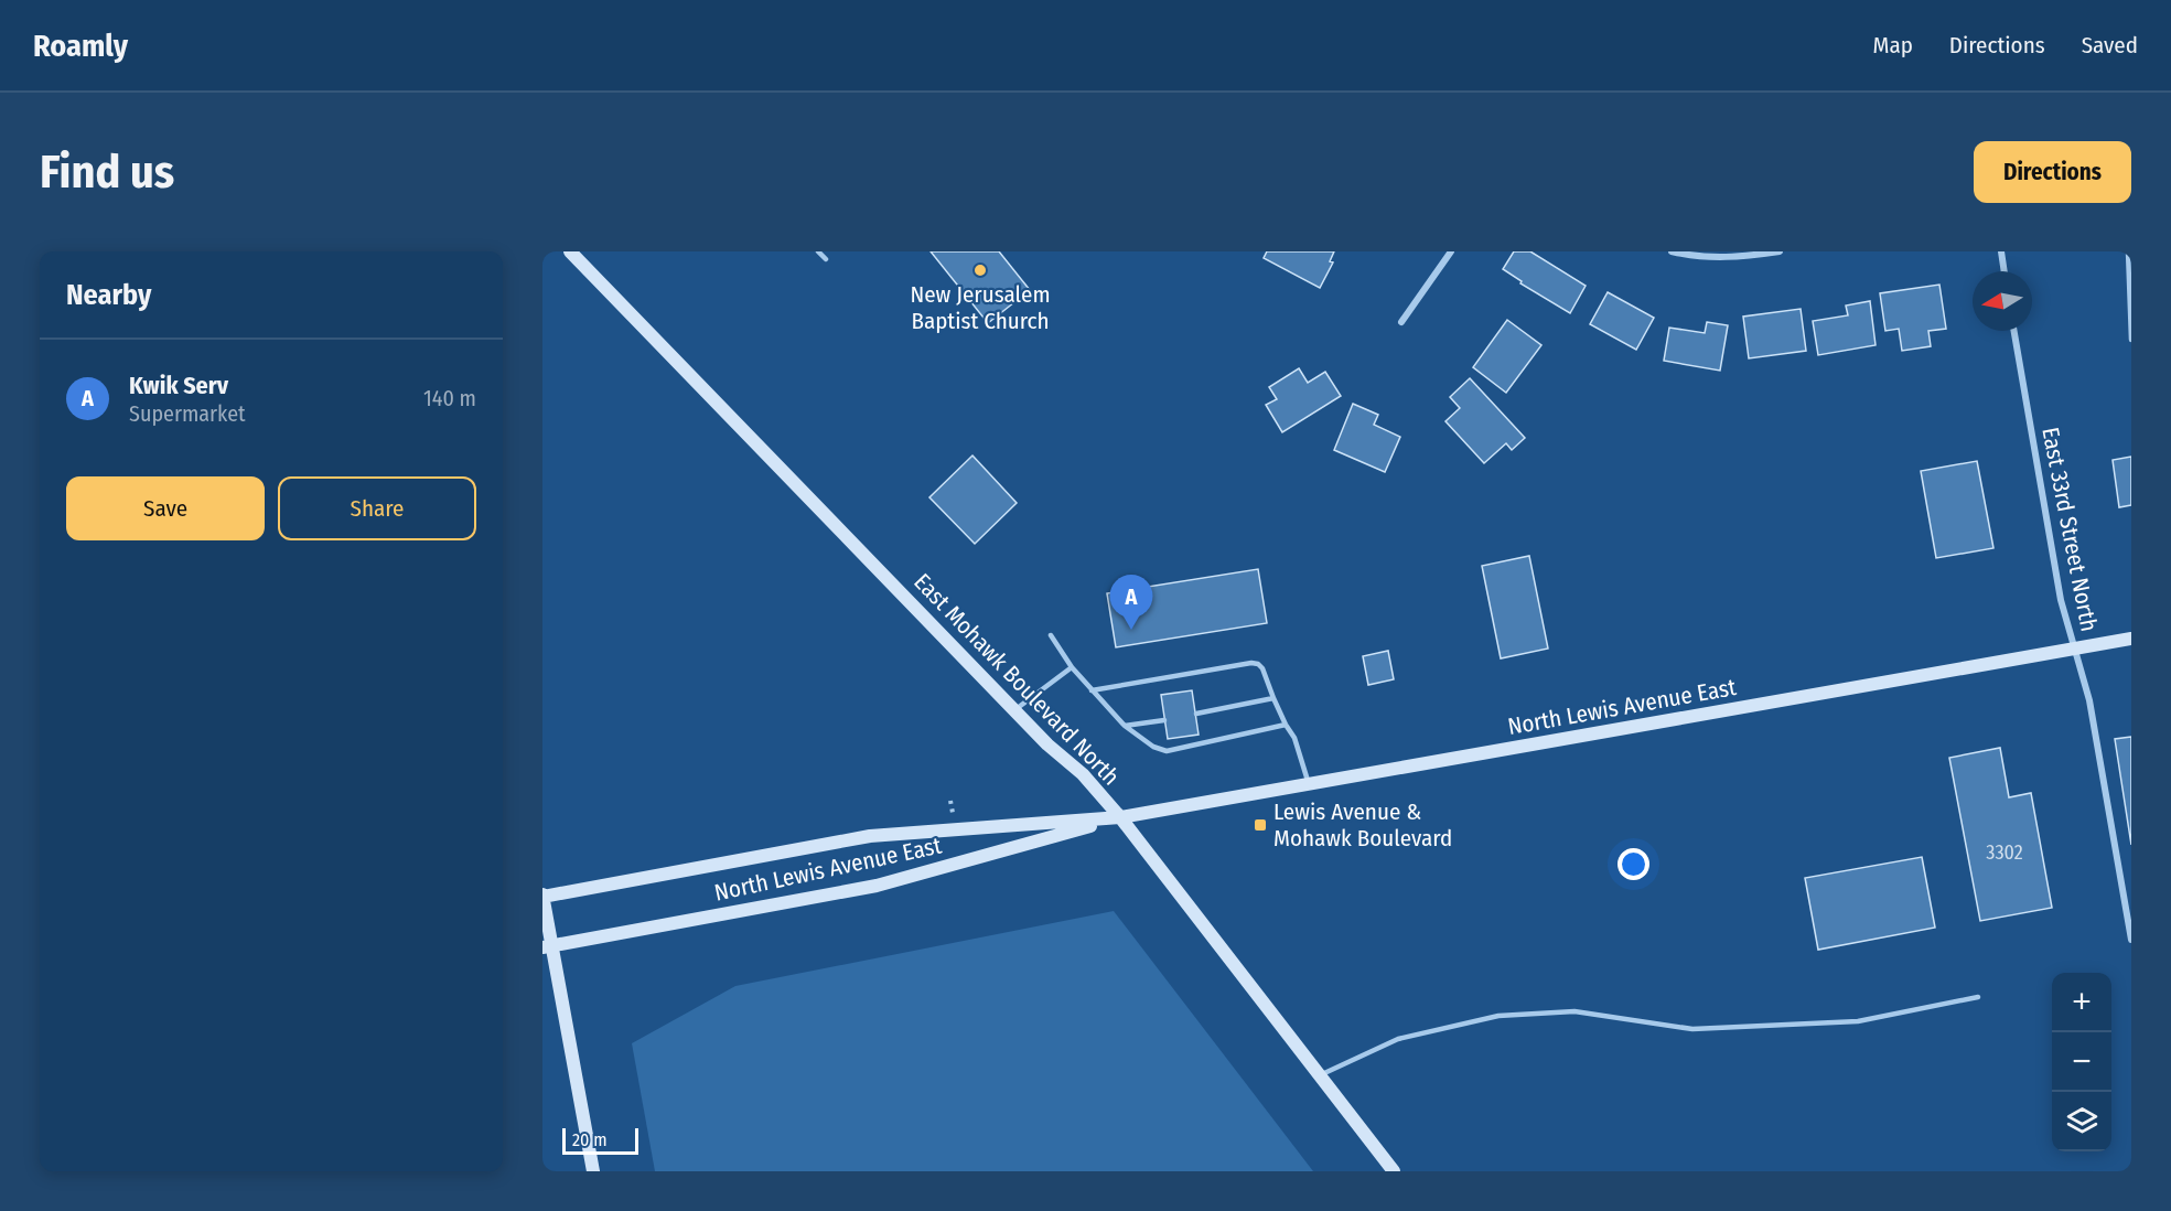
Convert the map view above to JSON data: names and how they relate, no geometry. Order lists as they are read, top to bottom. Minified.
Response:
{"streets":{"main road":["East Mohawk Boulevard North","North Lewis Avenue East"],"street":["East 33rd Street North"]},"crossings":[["East 33rd Street North","North Lewis Avenue East"],["East Mohawk Boulevard North","North Lewis Avenue East"]],"places":{"other":["New Jerusalem Baptist Church"],"transit":["Lewis Avenue & Mohawk Boulevard"]},"house_numbers":["3302"],"scale_bar":"20 m","north":"left","page":{"header":"Roamly","nav":["Map","Directions","Saved"],"buttons":["Directions",["Save","Share"]],"title":"Find us","heading":"Nearby","list":[{"mark":"A","name":"Kwik Serv","note":"Supermarket","value":"140 m"}],"pins":"A","map_buttons":["+","−"],"scale":"20 m"}}
